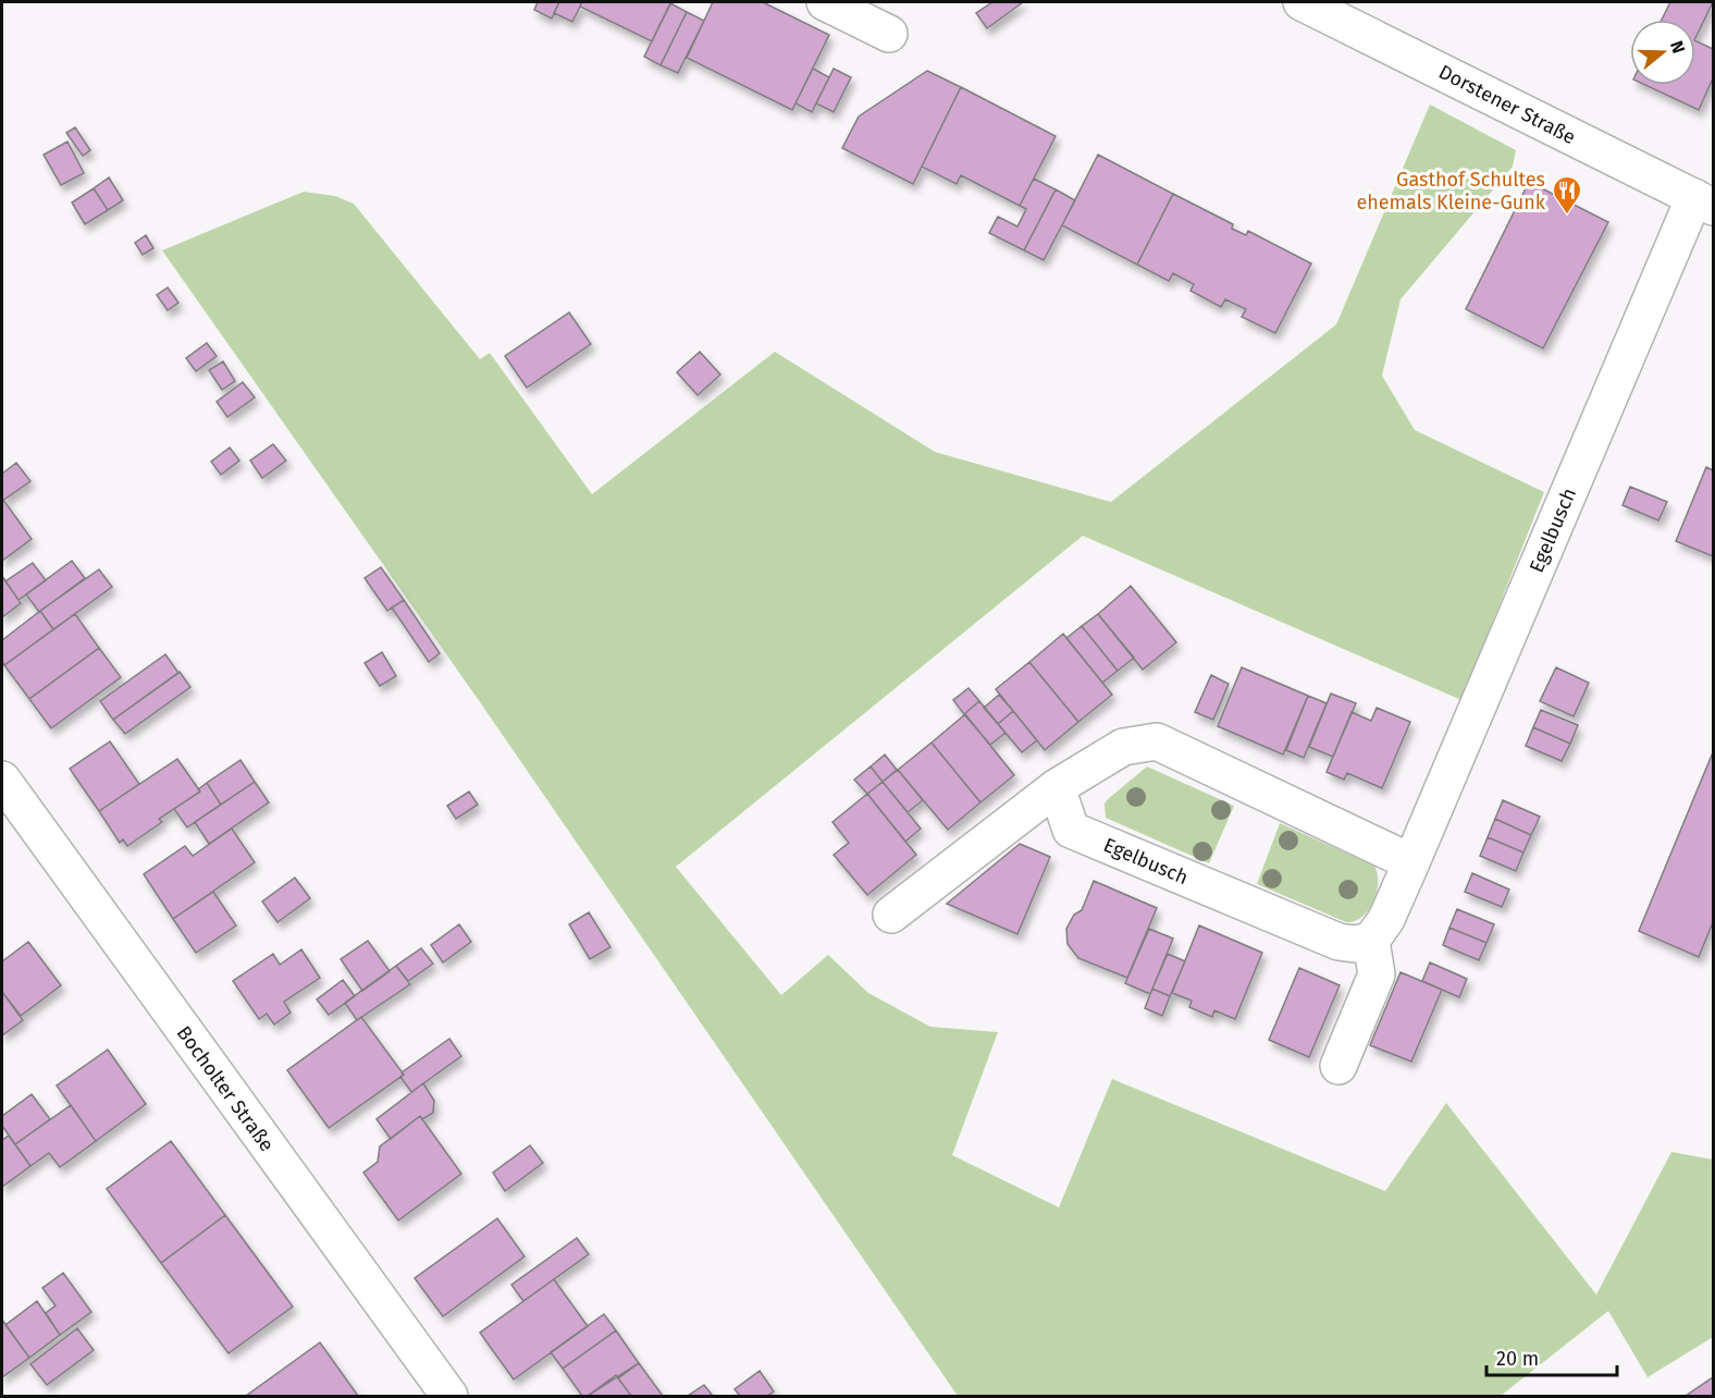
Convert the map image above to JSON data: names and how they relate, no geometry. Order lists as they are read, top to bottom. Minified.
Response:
{"streets":{"street":["Dorstener Straße","Egelbusch","Bocholter Straße"]},"crossings":[["Dorstener Straße","Egelbusch"]],"places":{"restaurant":["Gasthof Schultes ehemals Kleine-Gunk"]},"scale_bar":"20 m","north":"right"}
